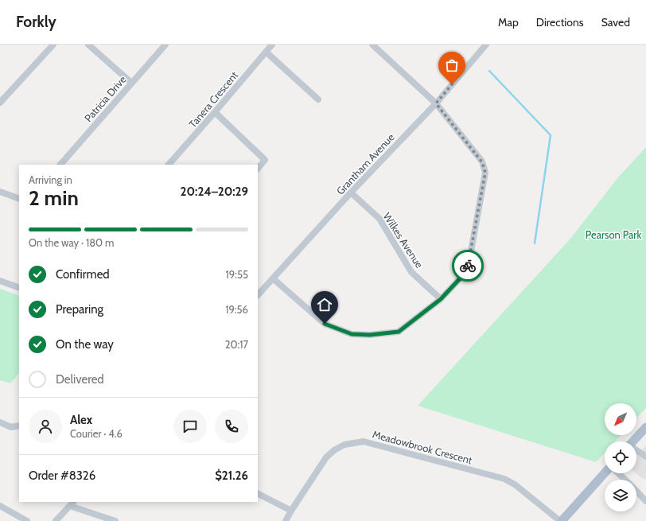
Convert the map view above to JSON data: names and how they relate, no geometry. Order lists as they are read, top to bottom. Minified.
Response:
{"streets":{"street":["Patricia Drive","Tanera Crescent","Grantham Avenue","Wilkes Avenue","Meadowbrook Crescent"]},"crossings":[["Grantham Avenue","Wilkes Avenue"]],"parks":["Pearson Park"],"north":"bottom left","page":{"header":"Forkly","nav":["Map","Directions","Saved"],"heading":["2 min","Arriving in","20:24–20:29"],"panel":["Alex","Courier · 4.6","Order #8326","$21.26"],"bar":"On the way · 180 m","list":[["Confirmed","19:55"],["Preparing","19:56"],["On the way","20:17"],"Delivered"]}}
